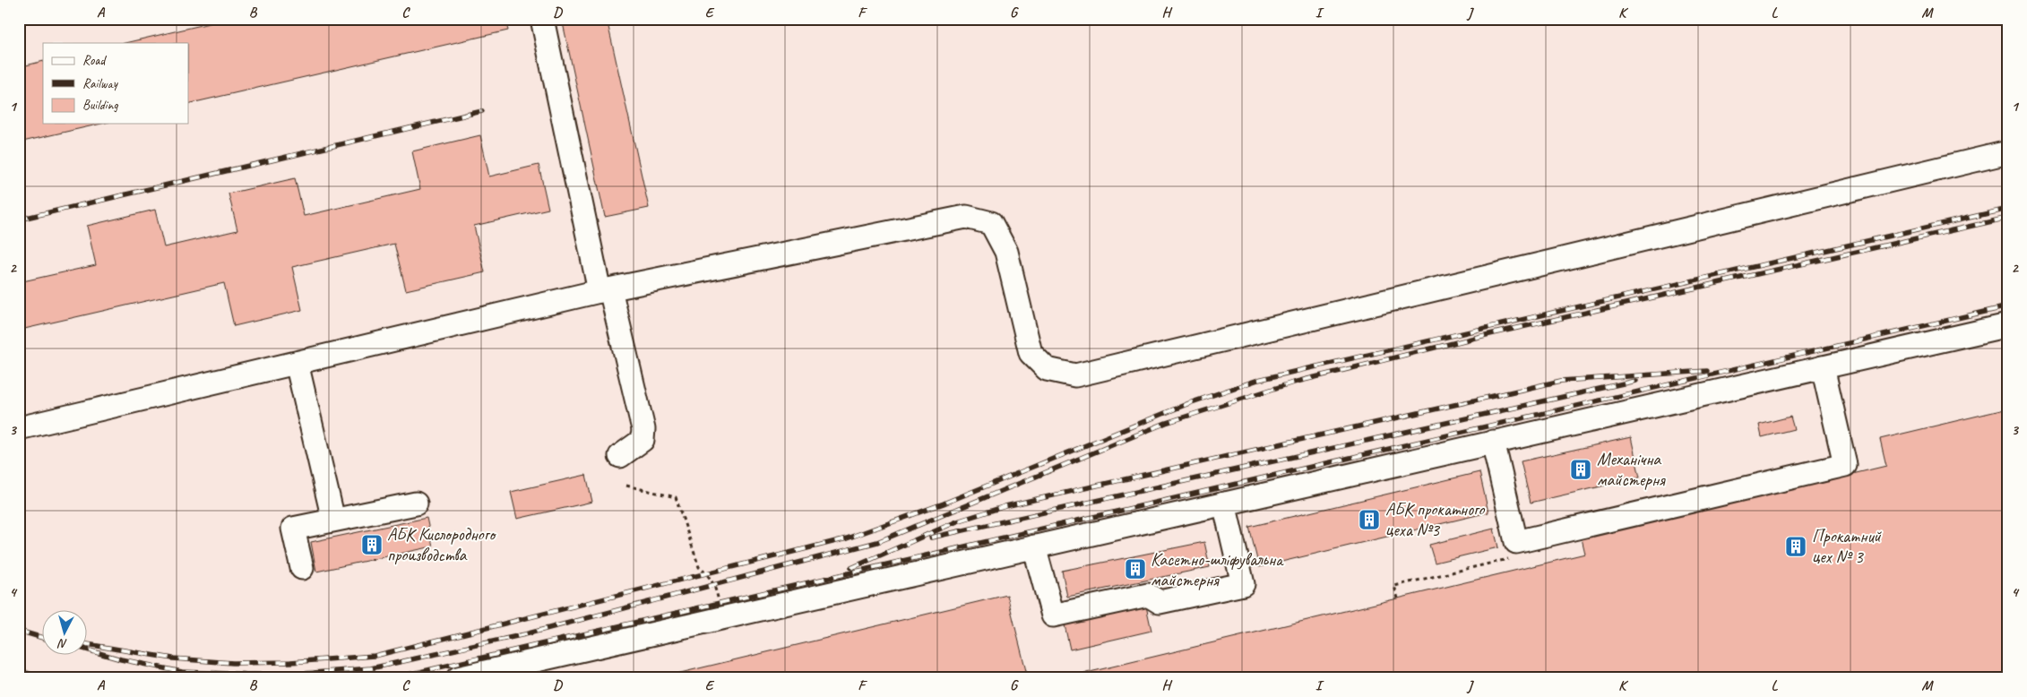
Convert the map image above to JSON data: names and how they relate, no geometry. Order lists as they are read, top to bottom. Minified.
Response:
{"places":{"building":["Механічна майстерня","АБК прокатного цеха №3","АБК Кислородного производства","Прокатний цех № 3","Касетно-шліфувальна майстерня"]},"legend":["Road","Railway","Building"],"north":"bottom","grid":{"columns":["A","B","C","D","E","F","G","H","I","J","K","L","M"],"rows":["1","2","3","4"]}}
